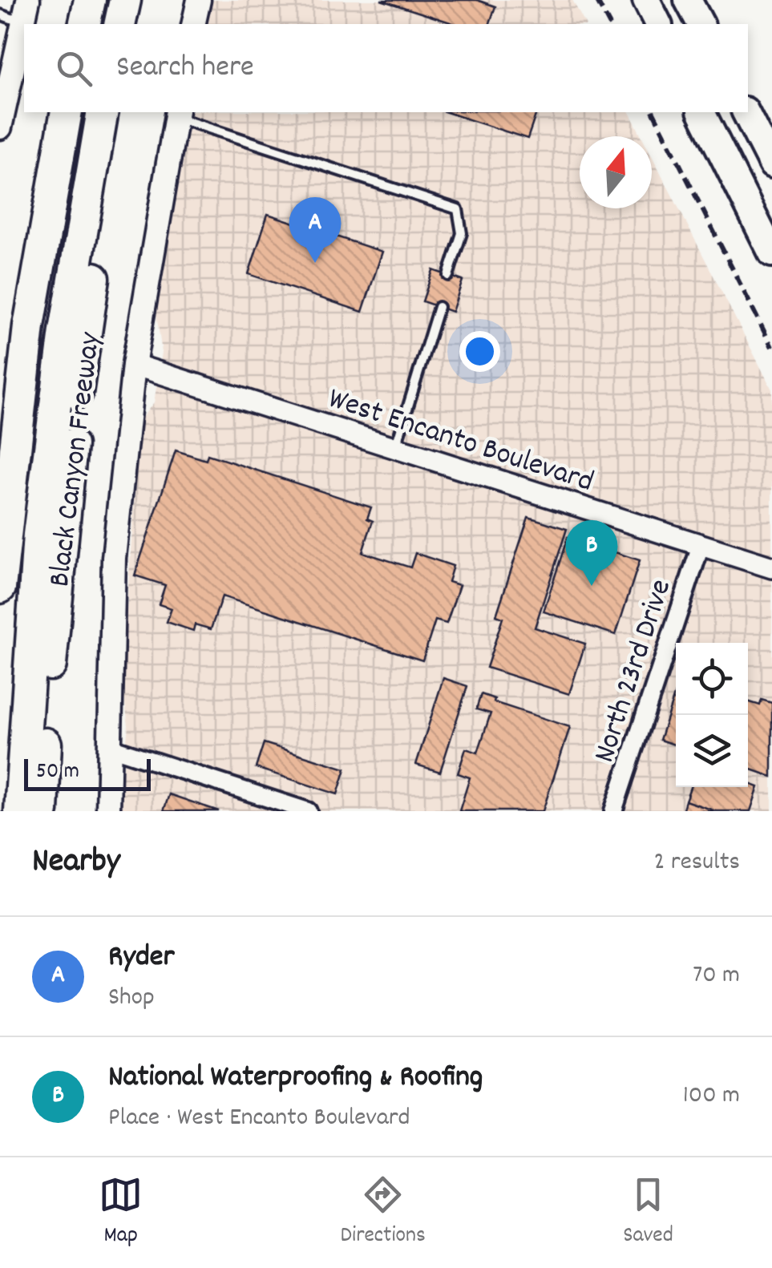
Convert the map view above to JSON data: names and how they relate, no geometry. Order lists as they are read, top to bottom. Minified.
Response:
{"streets":{"highway":["Black Canyon Freeway"],"street":["West Encanto Boulevard","North 23rd Drive"]},"crossings":[["West Encanto Boulevard","North 23rd Drive"]],"scale_bar":"50 m","north":"top","page":{"search":"Search here","pins":["A","B"],"scale":"50 m","heading":["Nearby","2 results"],"list":[{"mark":"A","name":"Ryder","note":"Shop","value":"70 m"},{"mark":"B","name":"National Waterproofing & Roofing","note":"Place · West Encanto Boulevard","value":"100 m"}],"nav":["Map","Directions","Saved"]}}
